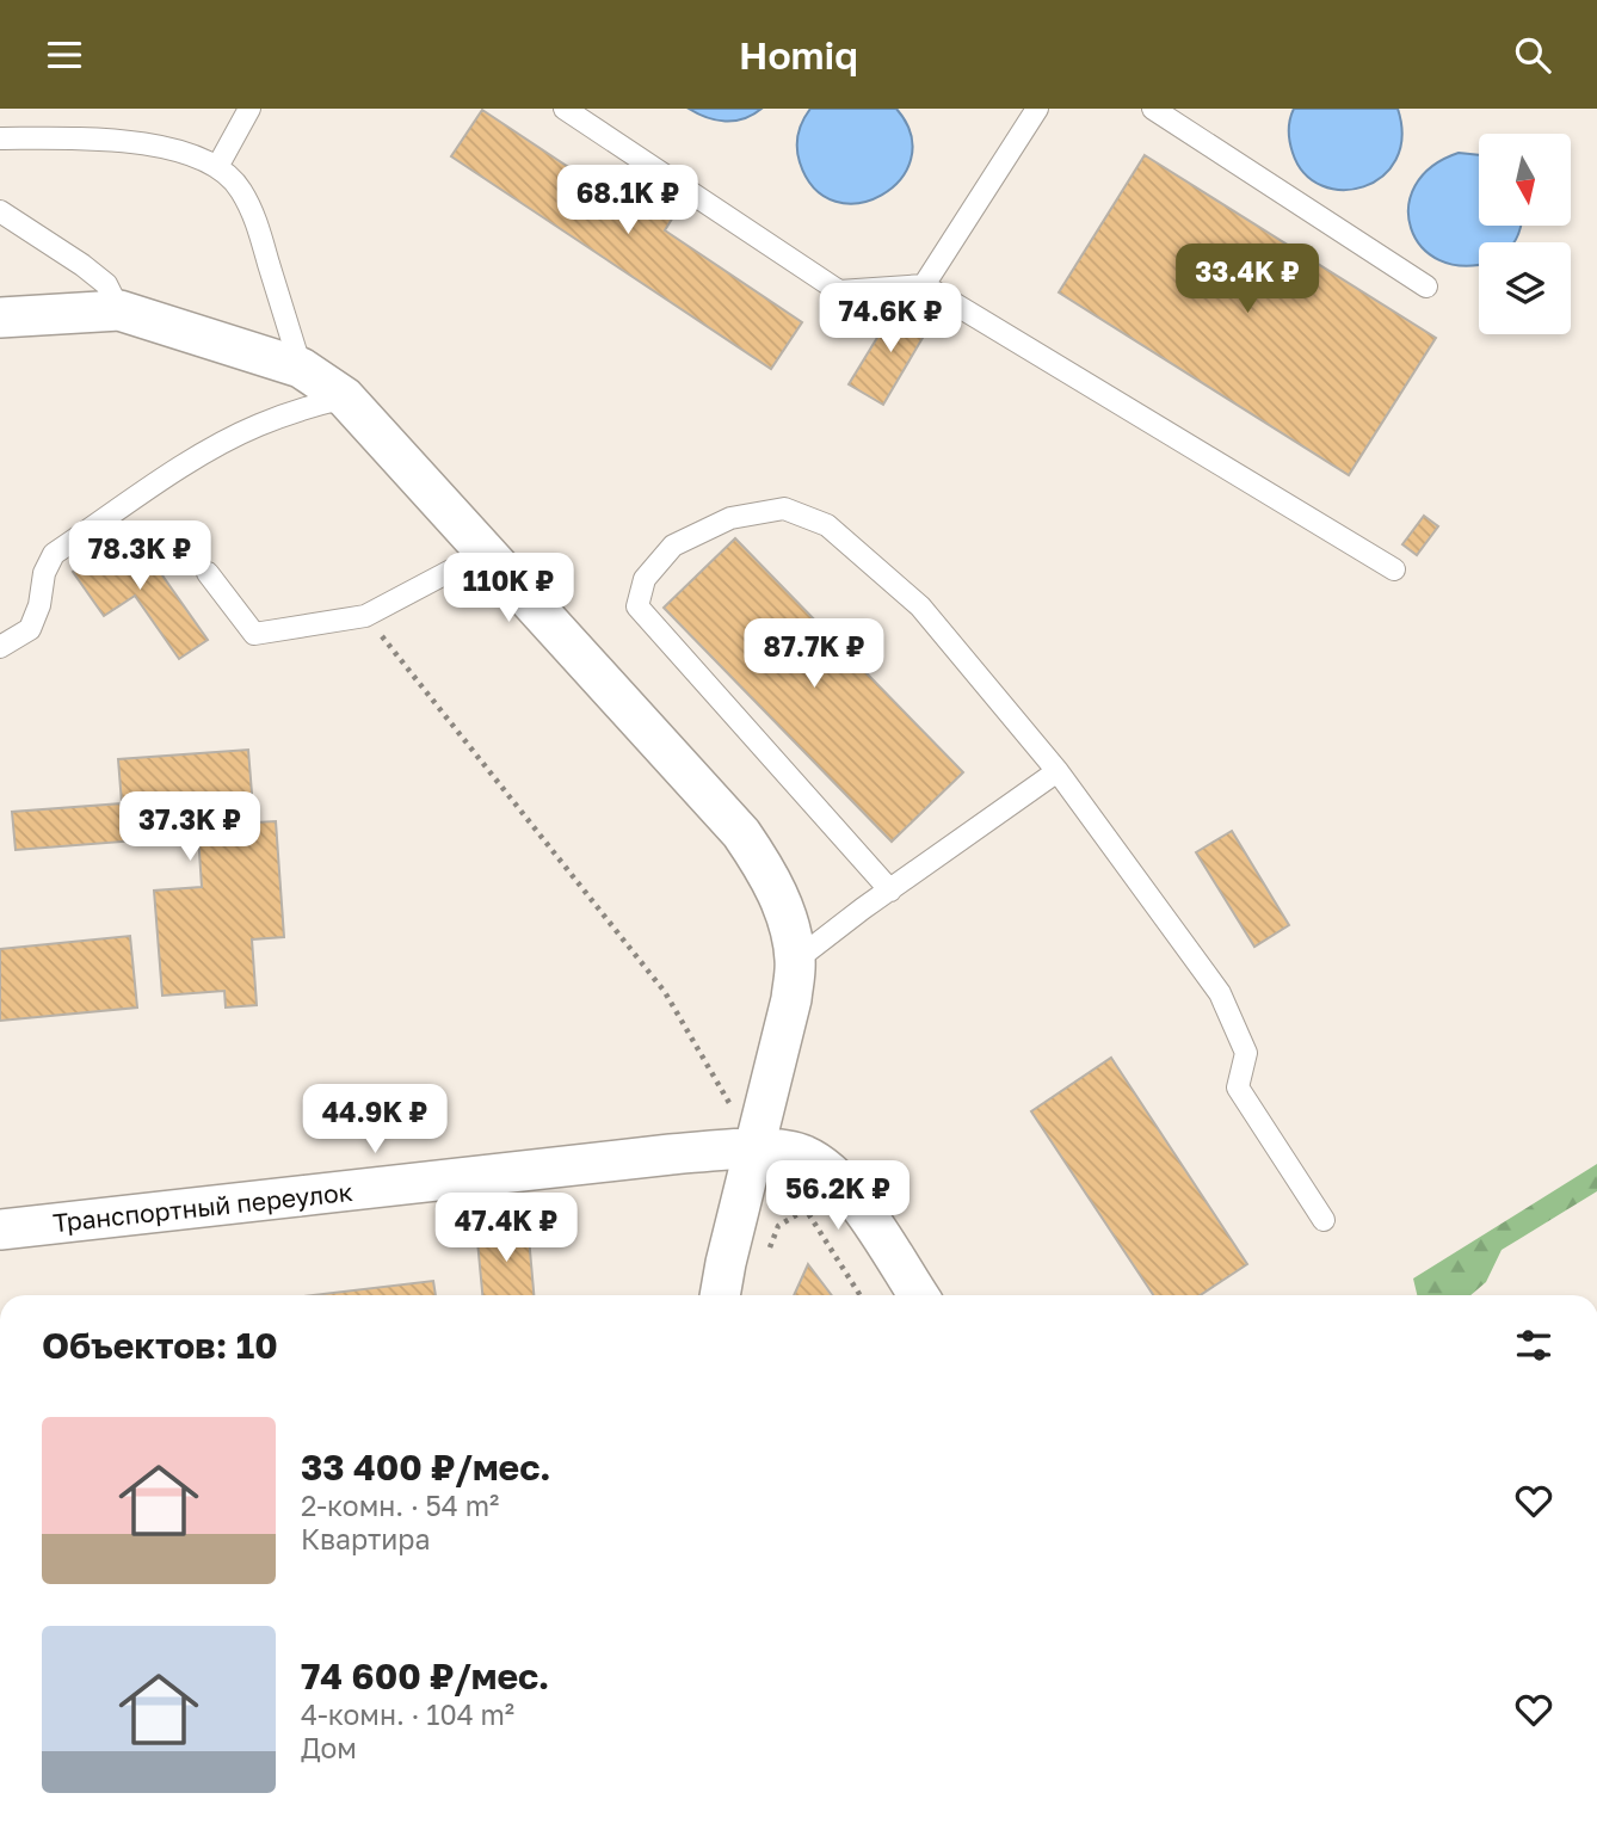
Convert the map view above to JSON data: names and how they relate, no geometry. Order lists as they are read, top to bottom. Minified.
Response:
{"streets":{"street":["Транспортный переулок"]},"north":"bottom","page":{"header":"Homiq","price":["68.1K ₽","33.4K ₽","74.6K ₽","78.3K ₽","110K ₽","87.7K ₽","37.3K ₽","44.9K ₽","56.2K ₽","47.4K ₽"],"heading":"Объектов: 10","list":[{"name":"33 400 ₽/мес.","note":"2-комн. · 54 m² · Квартира"},{"name":"74 600 ₽/мес.","note":"4-комн. · 104 m² · Дом"}]}}
